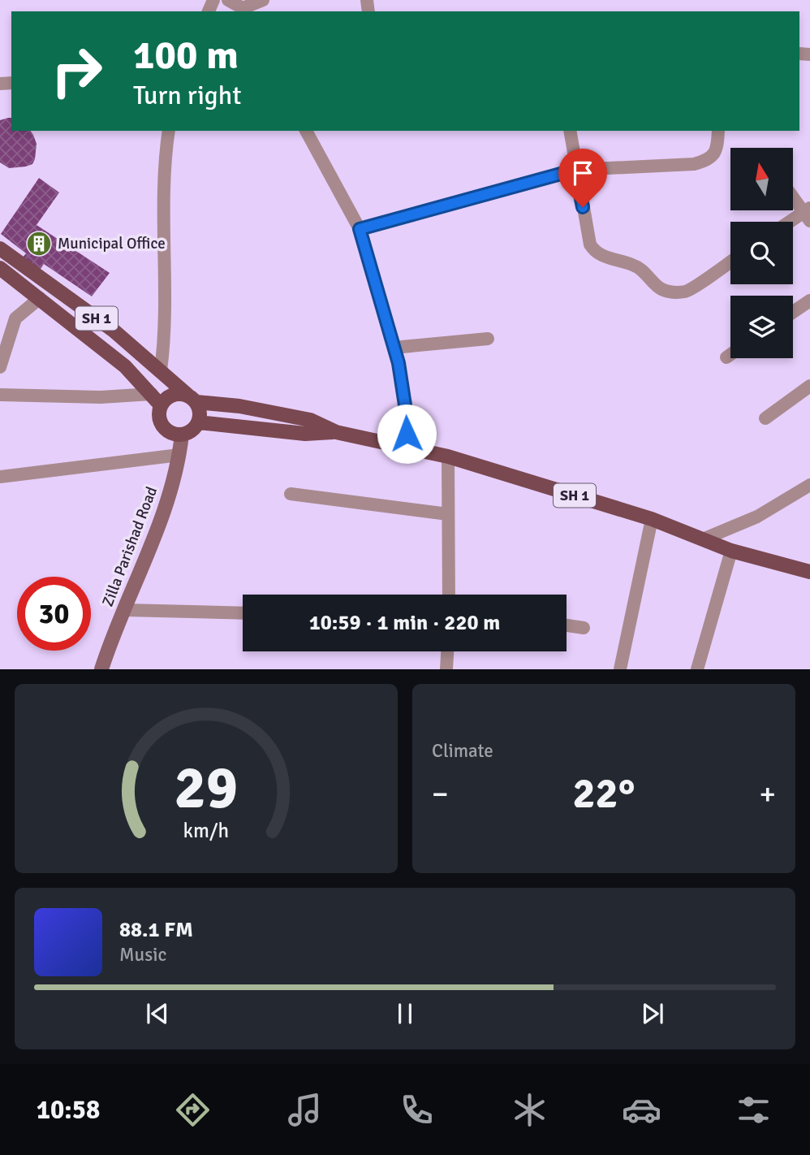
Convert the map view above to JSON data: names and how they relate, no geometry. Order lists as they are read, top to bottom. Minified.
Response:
{"streets":{"main road":["SH 1","Zilla Parishad Road"]},"crossings":[["SH 1","Zilla Parishad Road"]],"places":{"building":["Municipal Office"]},"north":"top","page":{"turn":["100 m","Turn right"],"limit":"30","trip":"10:59 · 1 min · 220 m","tile":"Climate","heat":["−","22°","+"],"song":["88.1 FM","Music"],"tabs":"10:58","gauge":["29","km/h"]}}
